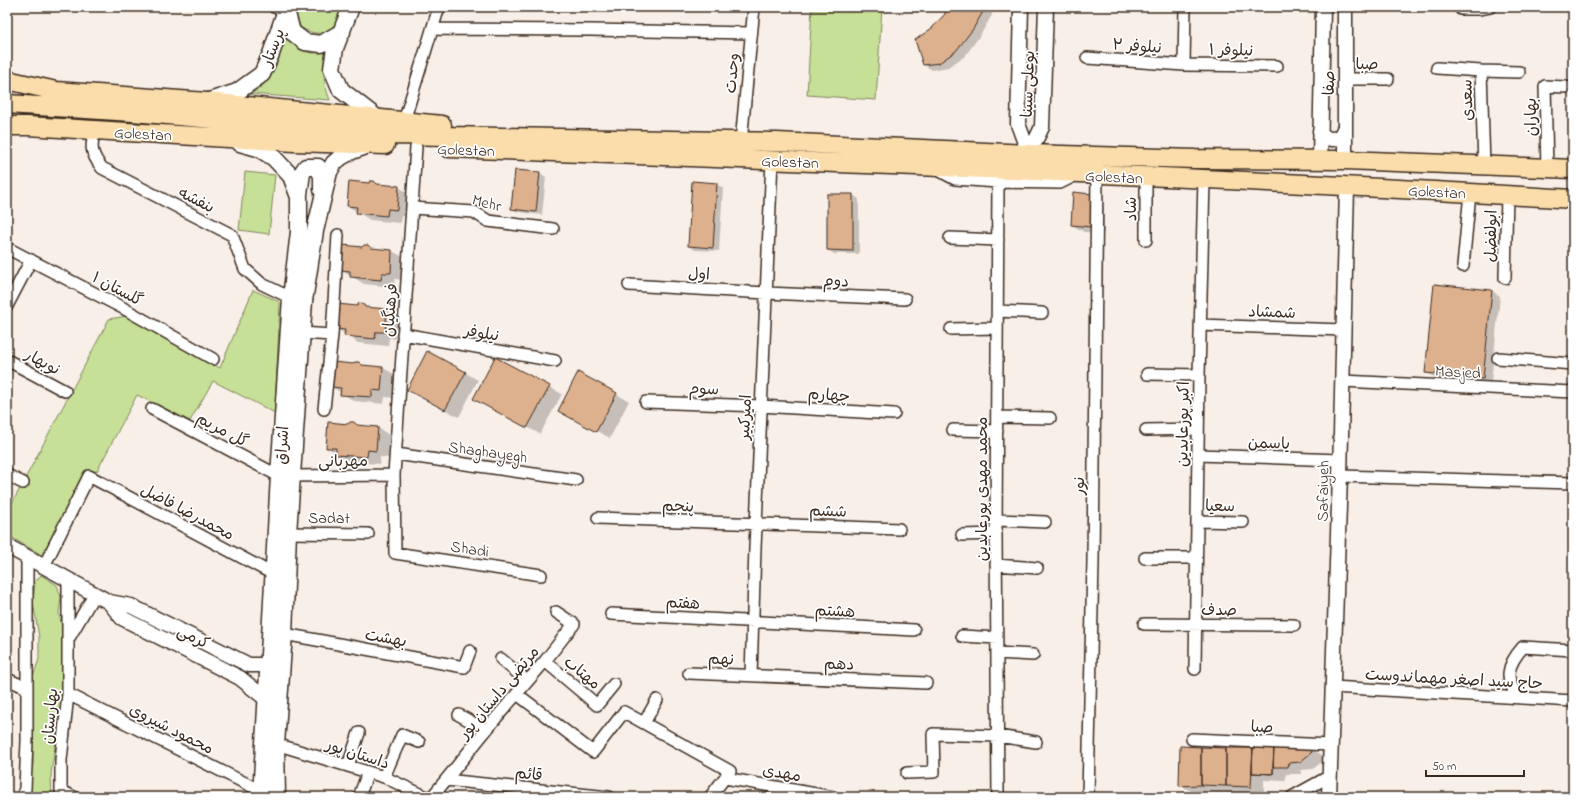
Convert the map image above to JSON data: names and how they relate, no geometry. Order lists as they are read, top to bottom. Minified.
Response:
{"streets":{"main road":["پرستار","Golestan","اشراق"],"street":["نیلوفر ۲","نیلوفر ۱","صبا","وحدت","صفا","بوعلی سینا","سعدی","بهاران","بنفشه","Mehr","شاد","ابولفضل","اول","دوم","گلستان ۱","فرهنگیان","شمشاد","نیلوفر","نوبهار","Masjed","سوم","چهارم","امیرکبیر","اکبر پورعابدین","گل مریم","یاسمن","Shaghayegh","مهربانی","نور","محمد مهدی پورعابدین","Safaiyeh","پنجم","سعیا","ششم","محمدرضا فاضل","Sadat","Shadi","هفتم","صدف","هشتم","کرمی","بهشت","نهم","دهم","مهتاب","حاج سید اصغر مهماندوست","مرتضی داستان پور","بهارستان","محمود شیروی","داستان پور","مهدی","قائم"]},"crossings":[["نیلوفر ۲","نیلوفر ۱"],["صبا","صفا"],["صبا","Safaiyeh"],["وحدت","Golestan"],["صفا","Golestan"],["بوعلی سینا","Golestan"],["سعدی","Golestan"],["بهاران","Golestan"],["Golestan","بنفشه"],["Golestan","شاد"],["Golestan","ابولفضل"],["Golestan","فرهنگیان"],["Golestan","امیرکبیر"],["Golestan","اکبر پورعابدین"],["Golestan","اشراق"],["Golestan","نور"],["Golestan","Safaiyeh"],["بنفشه","اشراق"],["Mehr","فرهنگیان"],["اول","دوم"],["اول","امیرکبیر"],["دوم","امیرکبیر"],["فرهنگیان","نیلوفر"],["فرهنگیان","Shaghayegh"],["فرهنگیان","مهربانی"],["فرهنگیان","Shadi"],["شمشاد","اکبر پورعابدین"],["شمشاد","Safaiyeh"],["Masjed","Safaiyeh"],["سوم","چهارم"],["سوم","امیرکبیر"],["چهارم","امیرکبیر"],["امیرکبیر","پنجم"],["امیرکبیر","ششم"],["امیرکبیر","هفتم"],["امیرکبیر","هشتم"],["امیرکبیر","نهم"],["امیرکبیر","دهم"],["اکبر پورعابدین","یاسمن"],["اکبر پورعابدین","سعیا"],["اکبر پورعابدین","صدف"],["گل مریم","اشراق"],["گل مریم","مهربانی"],["یاسمن","Safaiyeh"],["اشراق","مهربانی"],["اشراق","محمدرضا فاضل"],["اشراق","Sadat"],["اشراق","کرمی"],["اشراق","بهشت"],["اشراق","محمود شیروی"],["اشراق","داستان پور"],["Safaiyeh","حاج سید اصغر مهماندوست"],["پنجم","ششم"],["محمدرضا فاضل","کرمی"],["هفتم","هشتم"],["کرمی","بهارستان"],["نهم","دهم"],["مهتاب","مرتضی داستان پور"],["مرتضی داستان پور","قائم"],["بهارستان","محمود شیروی"]],"scale_bar":"50 m"}
